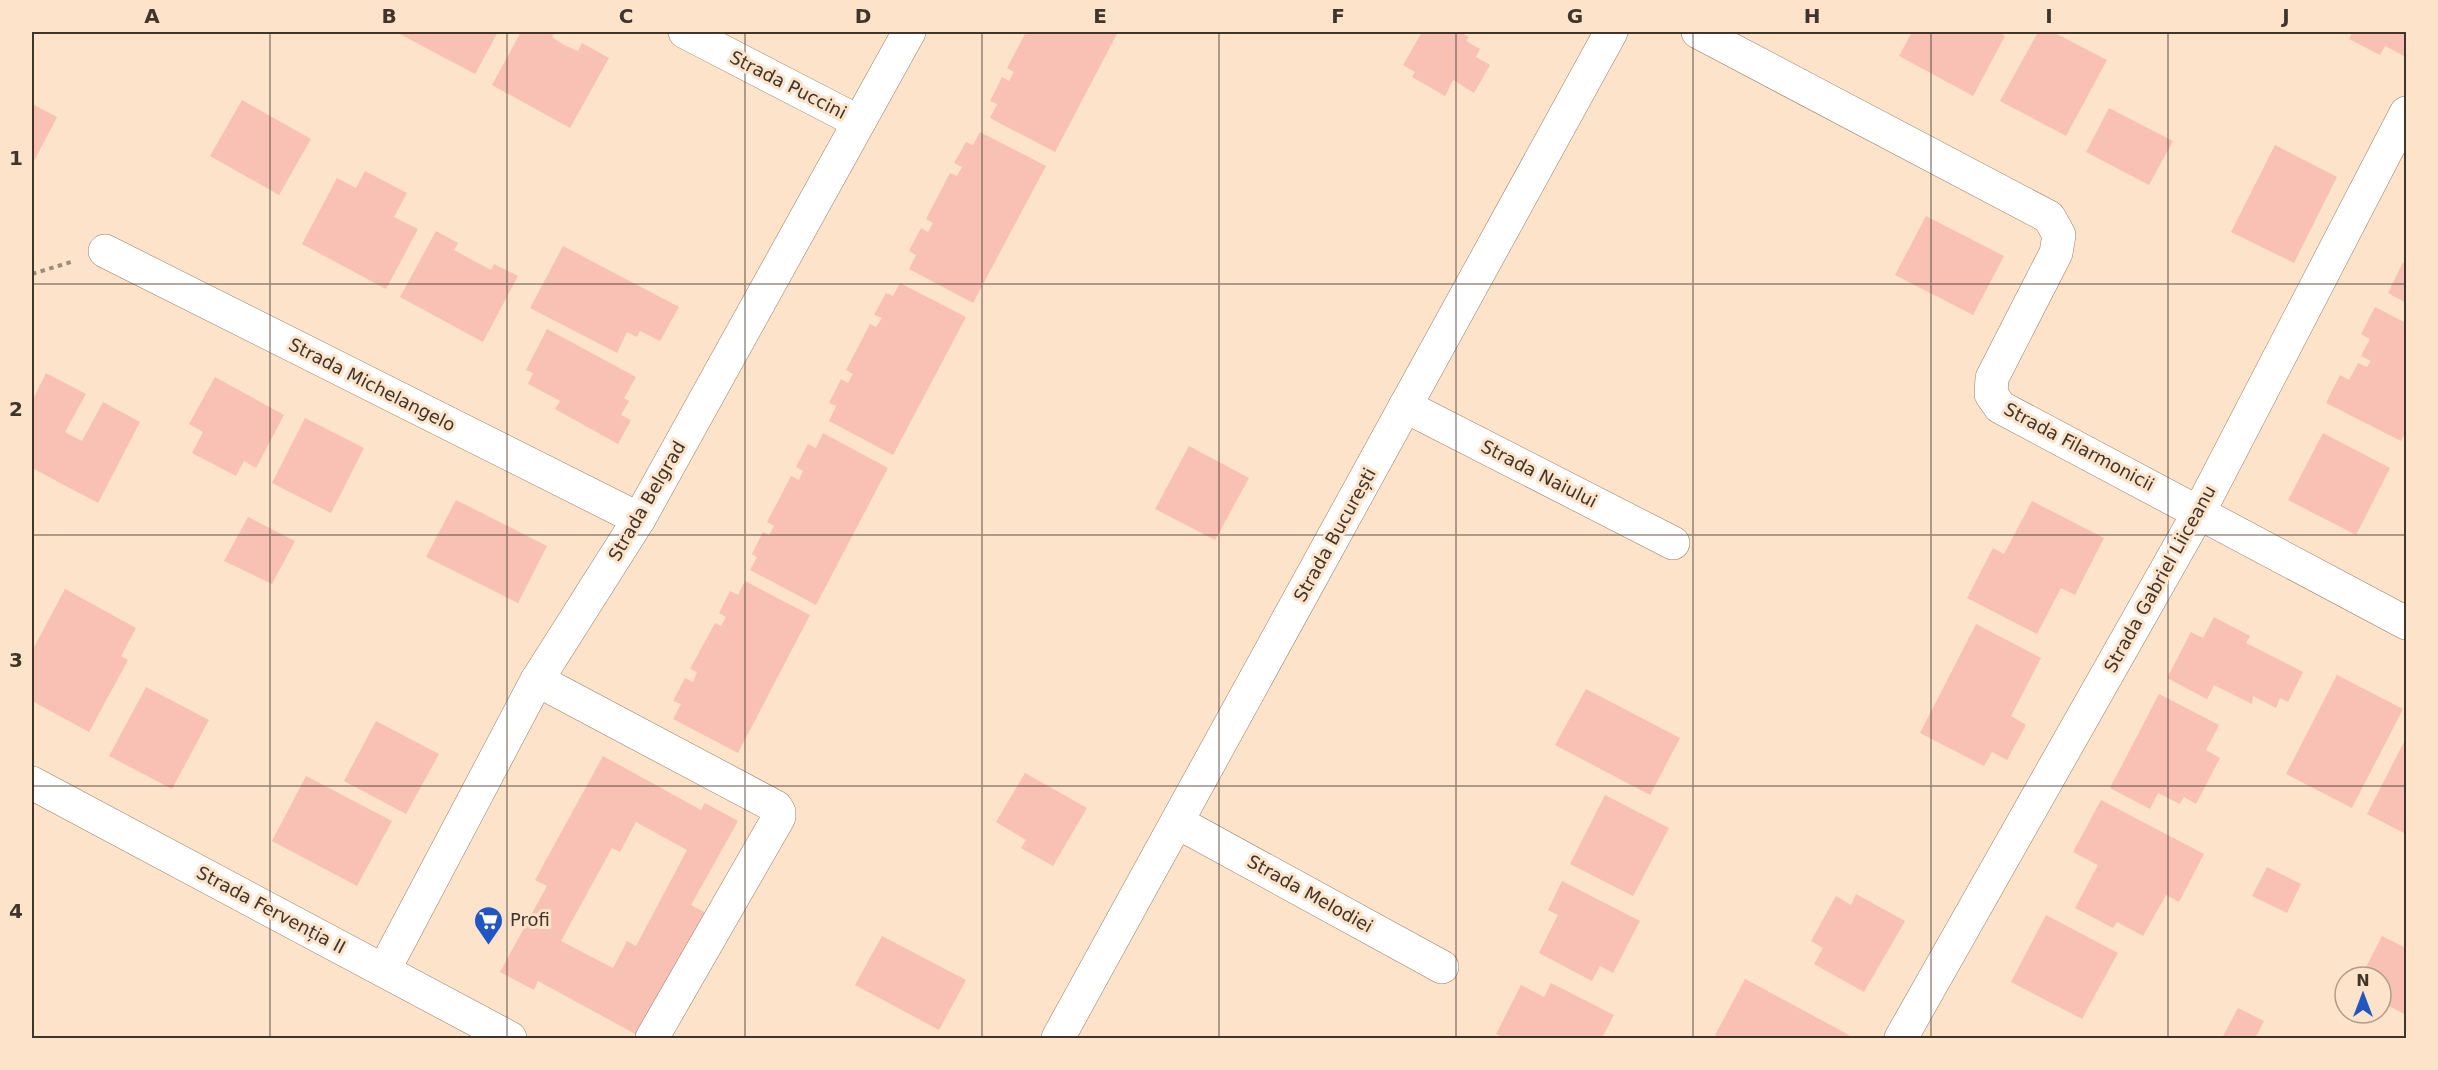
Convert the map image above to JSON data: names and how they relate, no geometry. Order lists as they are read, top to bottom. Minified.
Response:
{"streets":{"street":["Strada Puccini","Strada Michelangelo","Strada Filarmonicii","Strada Naiului","Strada Belgrad","Strada București","Strada Gabriel Liiceanu","Strada Melodiei","Strada Fervenția II"]},"crossings":[["Strada Puccini","Strada Belgrad"],["Strada Michelangelo","Strada Belgrad"],["Strada Filarmonicii","Strada Gabriel Liiceanu"],["Strada Naiului","Strada București"],["Strada Belgrad","Strada Fervenția II"],["Strada București","Strada Melodiei"]],"places":{"supermarket":["Profi"]},"north":"top","grid":{"columns":["A","B","C","D","E","F","G","H","I","J"],"rows":["1","2","3","4"]}}
